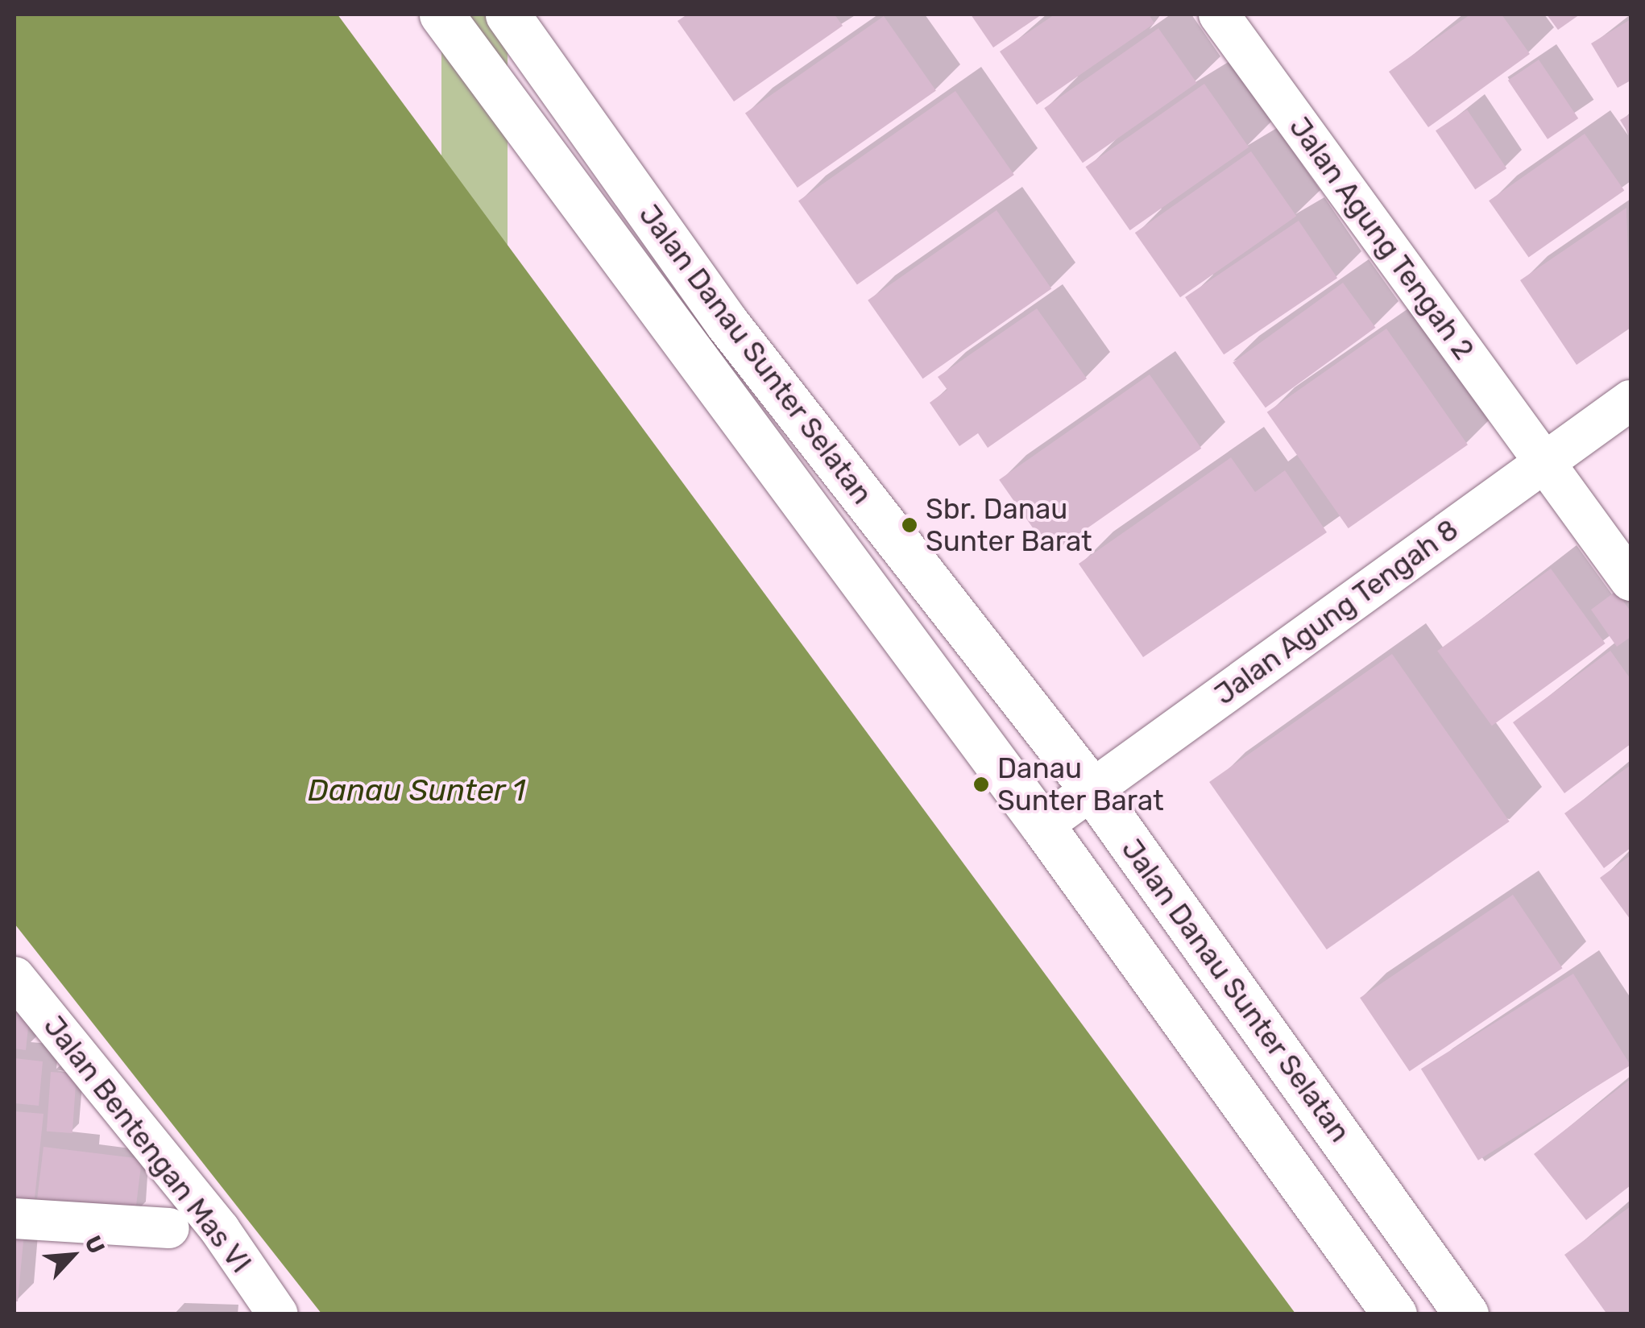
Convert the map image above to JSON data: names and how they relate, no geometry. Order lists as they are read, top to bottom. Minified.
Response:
{"streets":{"street":["Jalan Agung Tengah 2","Jalan Danau Sunter Selatan","Jalan Agung Tengah 8","Jalan Bentengan Mas VI"]},"crossings":[["Jalan Agung Tengah 2","Jalan Agung Tengah 8"],["Jalan Danau Sunter Selatan","Jalan Agung Tengah 8"]],"water":["Danau Sunter 1"],"places":["Sbr. Danau Sunter Barat","Danau Sunter Barat"],"north":"top right"}
